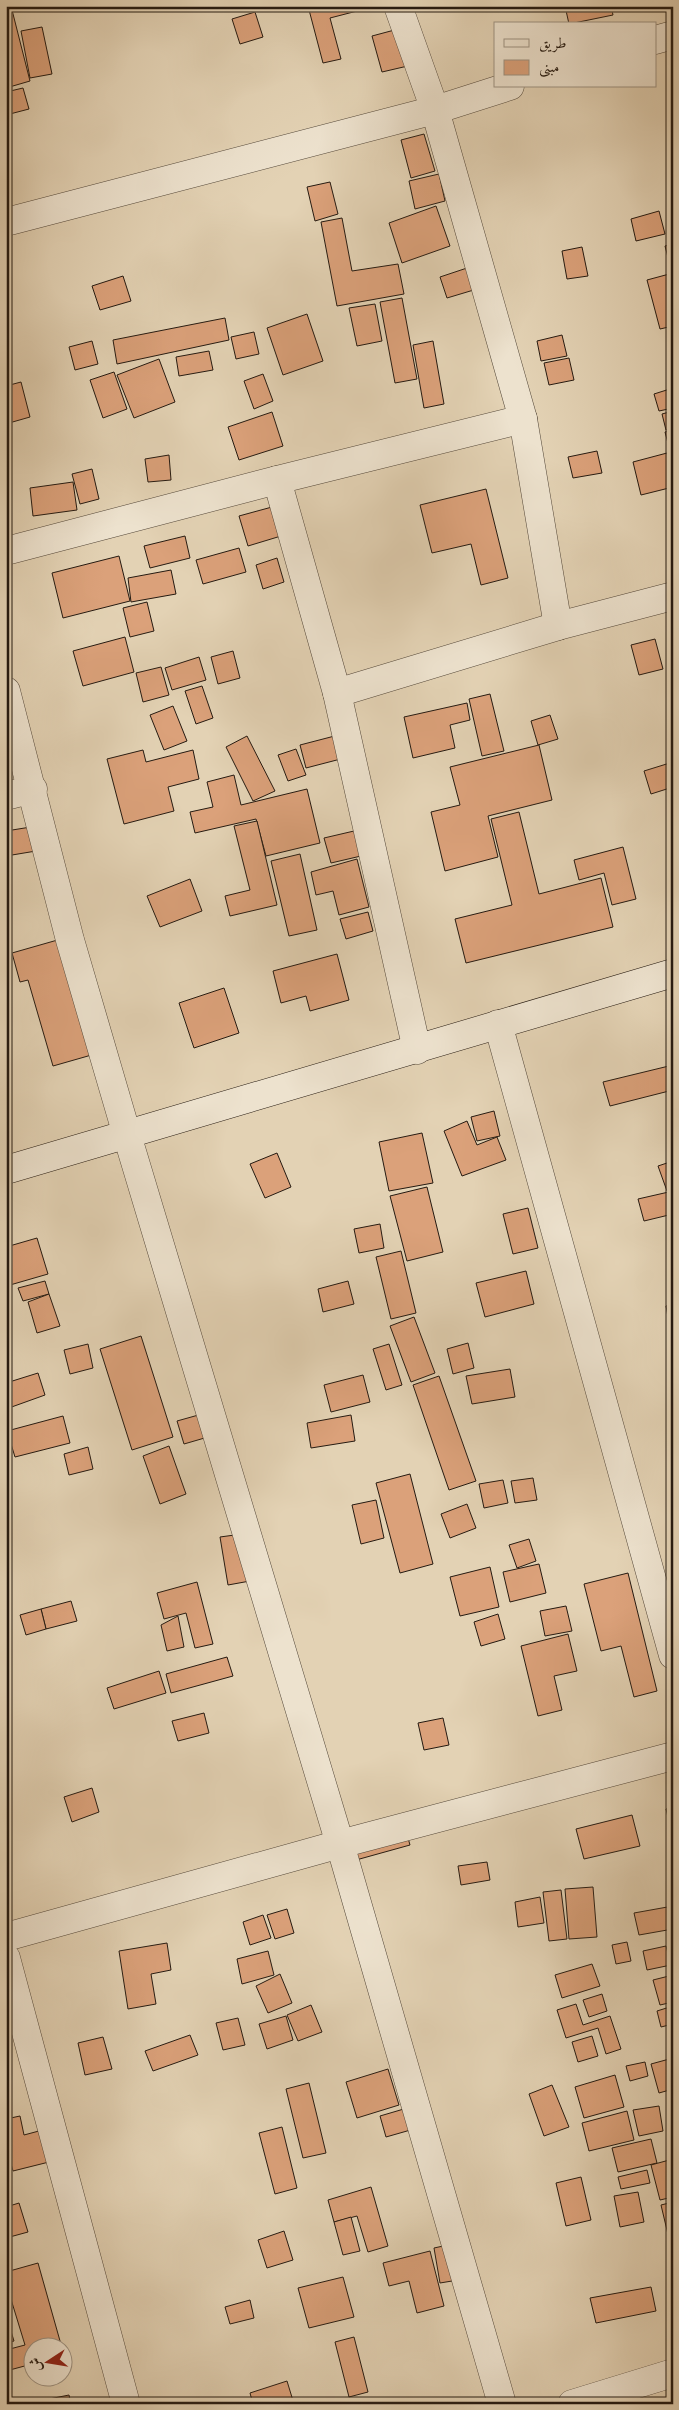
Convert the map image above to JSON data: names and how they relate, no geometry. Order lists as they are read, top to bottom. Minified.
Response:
{"legend":["طريق","مبنى"],"north":"left"}
